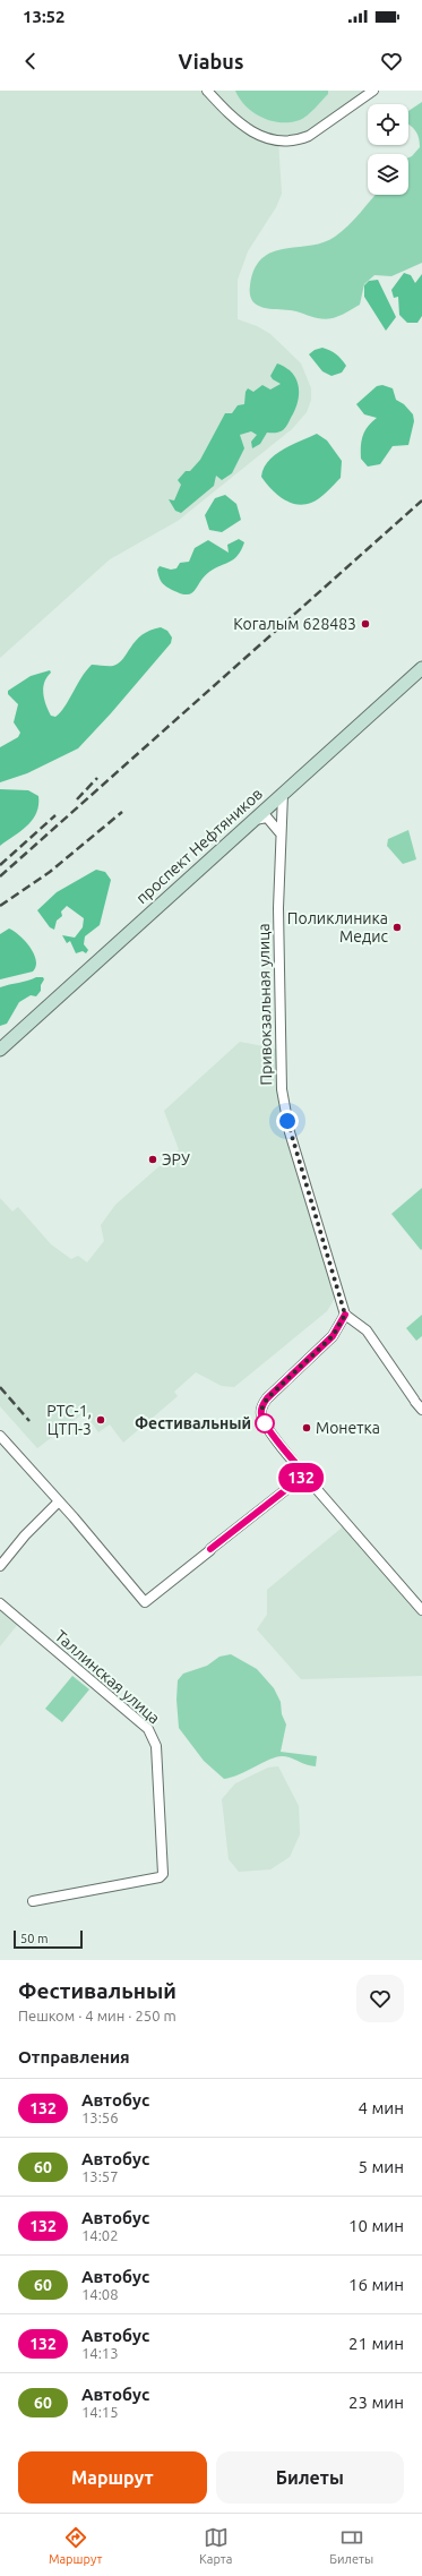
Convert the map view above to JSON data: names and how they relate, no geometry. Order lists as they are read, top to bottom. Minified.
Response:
{"streets":{"main road":["проспект Нефтяников"],"street":["Привокзальная улица","Таллинская улица"]},"crossings":[["проспект Нефтяников","Привокзальная улица"]],"places":["Когалым 628483","Поликлиника Медис","ЭРУ","РТС-1, ЦТП-3","Фестивальный","Монетка"],"lines":["bus line 132"],"scale_bar":"50 m","page":{"status":"13:52","header":"Viabus","on_map":"132","scale":"50 m","heading":[["Фестивальный","Пешком · 4 мин · 250 m"],"Отправления"],"list":[{"mark":"132","name":"Автобус","note":"13:56","value":"4 мин"},{"mark":"60","name":"Автобус","note":"13:57","value":"5 мин"},{"mark":"132","name":"Автобус","note":"14:02","value":"10 мин"},{"mark":"60","name":"Автобус","note":"14:08","value":"16 мин"},{"mark":"132","name":"Автобус","note":"14:13","value":"21 мин"},{"mark":"60","name":"Автобус","note":"14:15","value":"23 мин"}],"buttons":["Маршрут","Билеты"],"tabs":["Маршрут","Карта","Билеты"]}}
